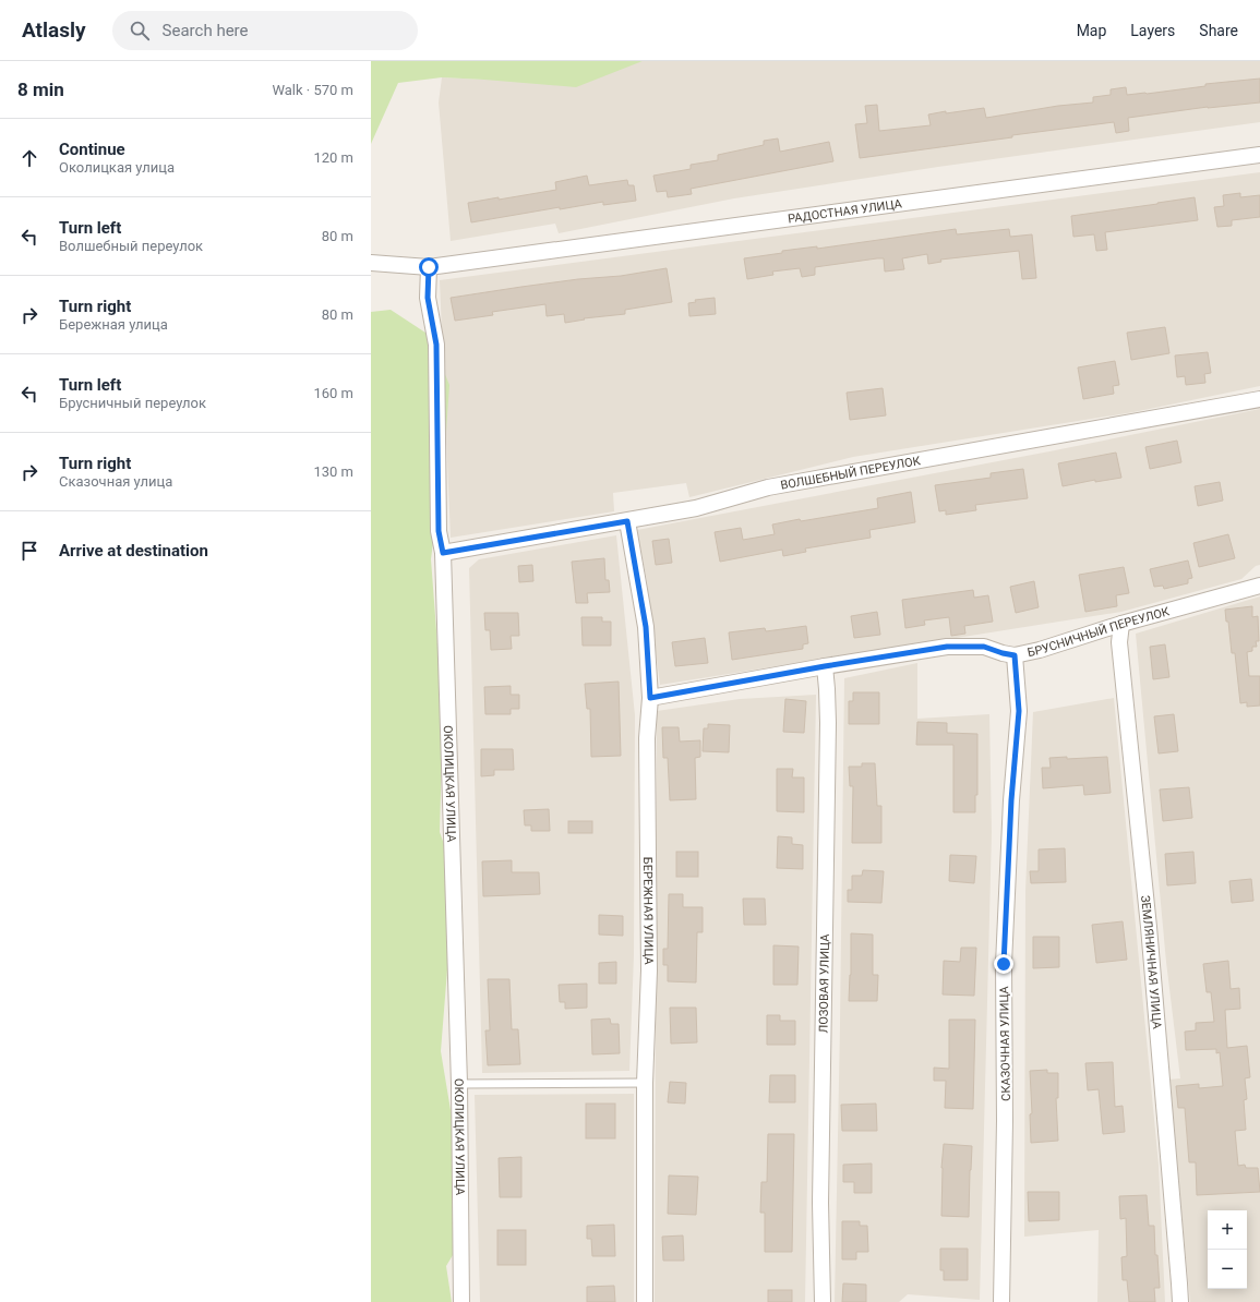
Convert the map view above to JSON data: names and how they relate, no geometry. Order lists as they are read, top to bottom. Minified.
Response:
{"streets":{"street":["РАДОСТНАЯ УЛИЦА","ВОЛШЕБНЫЙ ПЕРЕУЛОК","БРУСНИЧНЫЙ ПЕРЕУЛОК","ОКОЛИЦКАЯ УЛИЦА","БЕРЕЖНАЯ УЛИЦА","ЗЕМЛЯНИЧНАЯ УЛИЦА","ЛОЗОВАЯ УЛИЦА","СКАЗОЧНАЯ УЛИЦА"]},"crossings":[["РАДОСТНАЯ УЛИЦА","ОКОЛИЦКАЯ УЛИЦА"],["ВОЛШЕБНЫЙ ПЕРЕУЛОК","ОКОЛИЦКАЯ УЛИЦА"],["ВОЛШЕБНЫЙ ПЕРЕУЛОК","БЕРЕЖНАЯ УЛИЦА"],["БРУСНИЧНЫЙ ПЕРЕУЛОК","БЕРЕЖНАЯ УЛИЦА"],["БРУСНИЧНЫЙ ПЕРЕУЛОК","ЗЕМЛЯНИЧНАЯ УЛИЦА"],["БРУСНИЧНЫЙ ПЕРЕУЛОК","ЛОЗОВАЯ УЛИЦА"],["БРУСНИЧНЫЙ ПЕРЕУЛОК","СКАЗОЧНАЯ УЛИЦА"]],"page":{"header":"Atlasly","search":"Search here","nav":["Map","Layers","Share"],"heading":["8 min","Walk · 570 m"],"list":[["Continue","Околицкая улица","120 m"],["Turn left","Волшебный переулок","80 m"],["Turn right","Бережная улица","80 m"],["Turn left","Брусничный переулок","160 m"],["Turn right","Сказочная улица","130 m"],"Arrive at destination"],"map_buttons":["+","−"]}}
